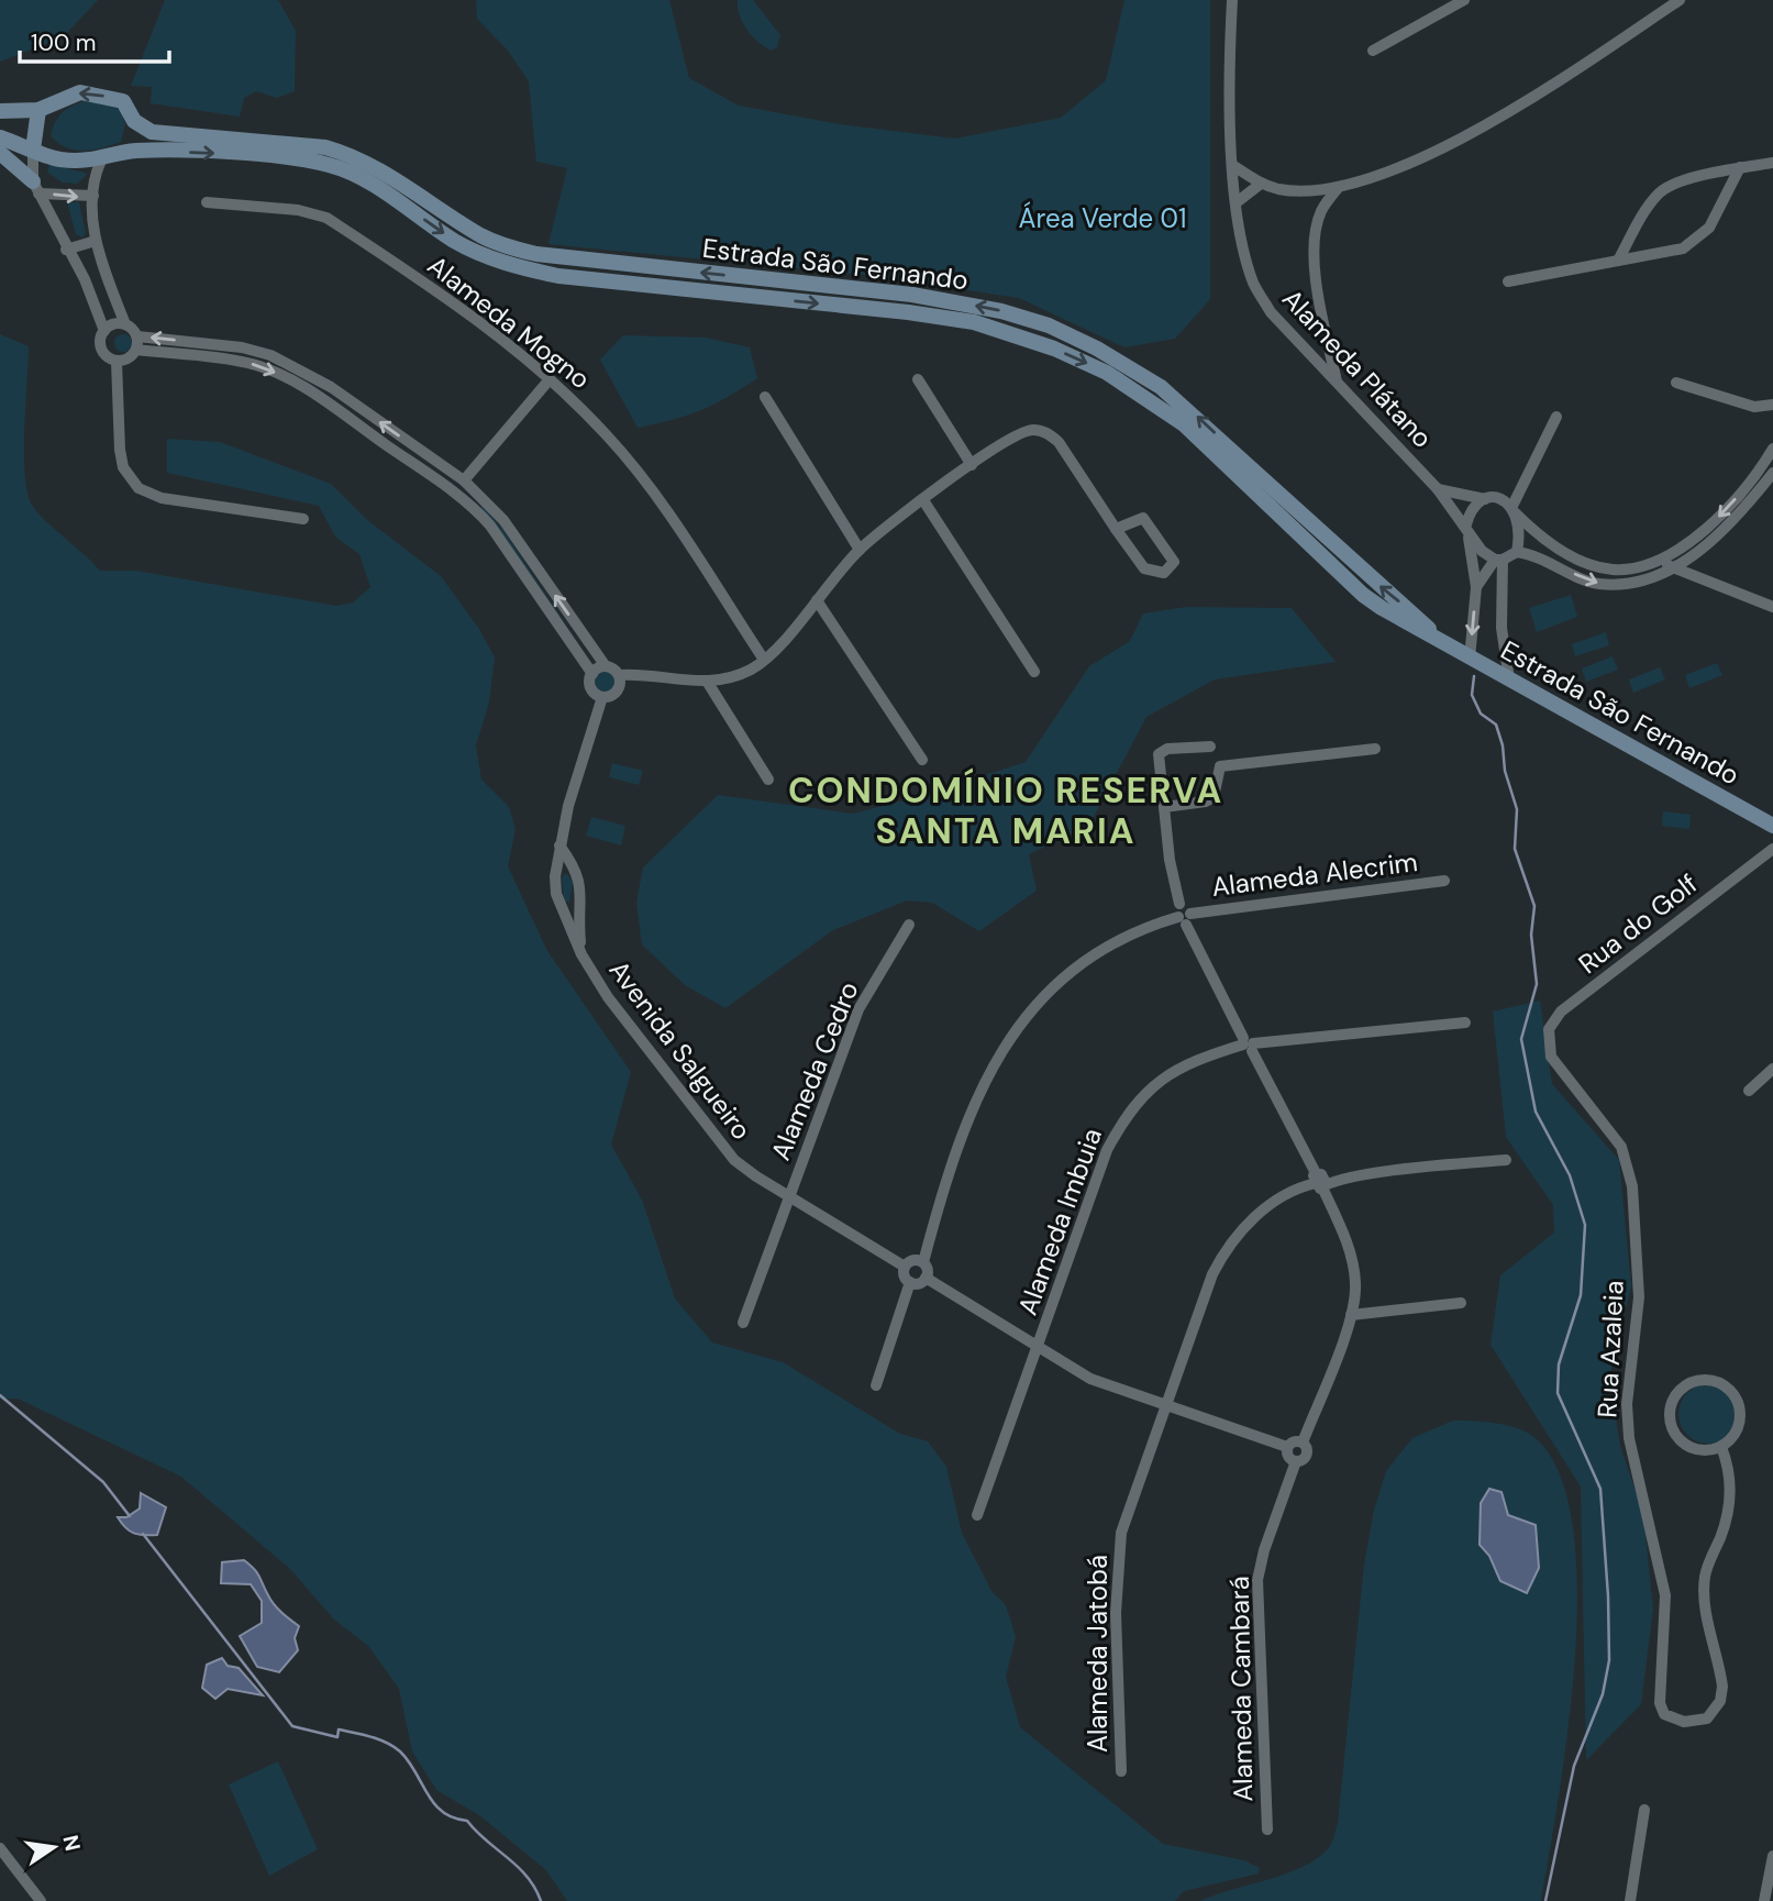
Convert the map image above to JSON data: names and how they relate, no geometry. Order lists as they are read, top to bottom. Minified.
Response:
{"streets":{"main road":["Estrada São Fernando"],"street":["Alameda Mogno","Alameda Plátano","Alameda Alecrim","Rua do Golf","Avenida Salgueiro","Alameda Cedro","Alameda Imbuia","Rua Azaleia","Alameda Jatobá","Alameda Cambará"]},"crossings":[["Alameda Alecrim","Avenida Salgueiro"],["Rua do Golf","Rua Azaleia"],["Avenida Salgueiro","Alameda Cedro"]],"districts":["CONDOMÍNIO RESERVA SANTA MARIA"],"parks":["Área Verde 01"],"scale_bar":"100 m","north":"right"}
